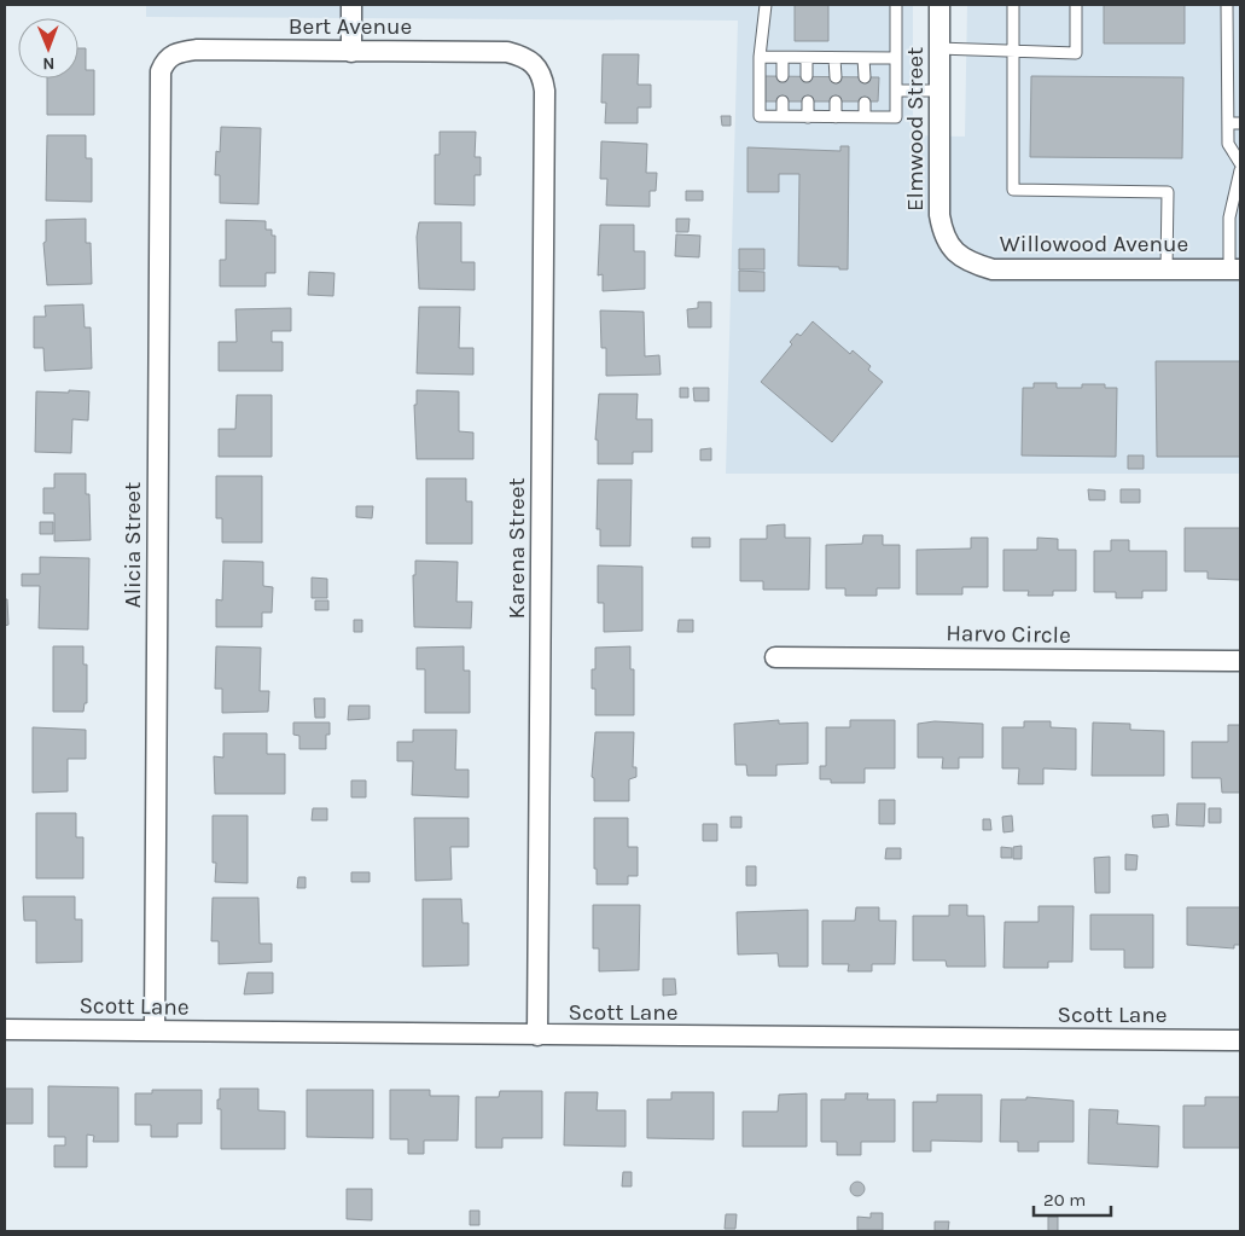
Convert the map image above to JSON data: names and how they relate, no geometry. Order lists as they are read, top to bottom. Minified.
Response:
{"streets":{"street":["Bert Avenue","Elmwood Street","Willowood Avenue","Alicia Street","Karena Street","Harvo Circle","Scott Lane"]},"crossings":[["Bert Avenue","Alicia Street"],["Bert Avenue","Karena Street"],["Elmwood Street","Willowood Avenue"],["Alicia Street","Scott Lane"],["Karena Street","Scott Lane"]],"scale_bar":"20 m","north":"bottom"}
